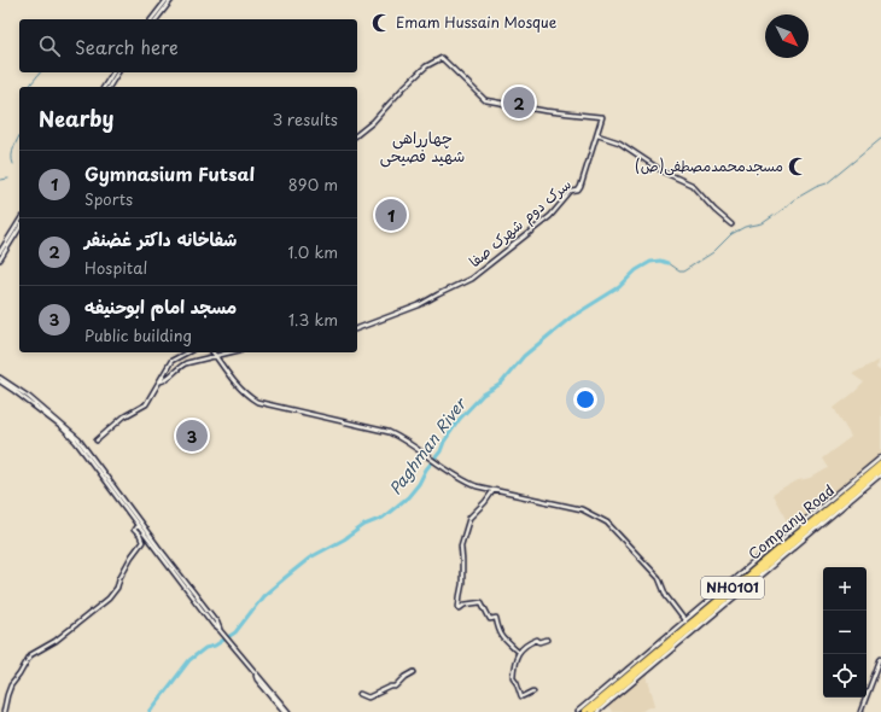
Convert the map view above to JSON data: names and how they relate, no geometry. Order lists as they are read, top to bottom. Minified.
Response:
{"streets":{"highway":["Company Road","NH0101"],"street":["سرک دوم شهرک صفا"]},"districts":["چهارراهی شهید فصیحی"],"water":["Paghman River"],"places":{"mosque":["Emam Hussain Mosque","مسجدمحمدمصطفی(ص)"]},"north":"bottom right","page":{"search":"Search here","pins":["2","1","3"],"heading":["Nearby","3 results"],"list":[{"mark":"1","name":"Gymnasium Futsal","note":"Sports","value":"890 m"},{"mark":"2","name":"شفاخانه داکتر غضنفر","note":"Hospital","value":"1.0 km"},{"mark":"3","name":"مسجد امام ابوحنیفه","note":"Public building","value":"1.3 km"}],"map_buttons":["+","−"]}}
